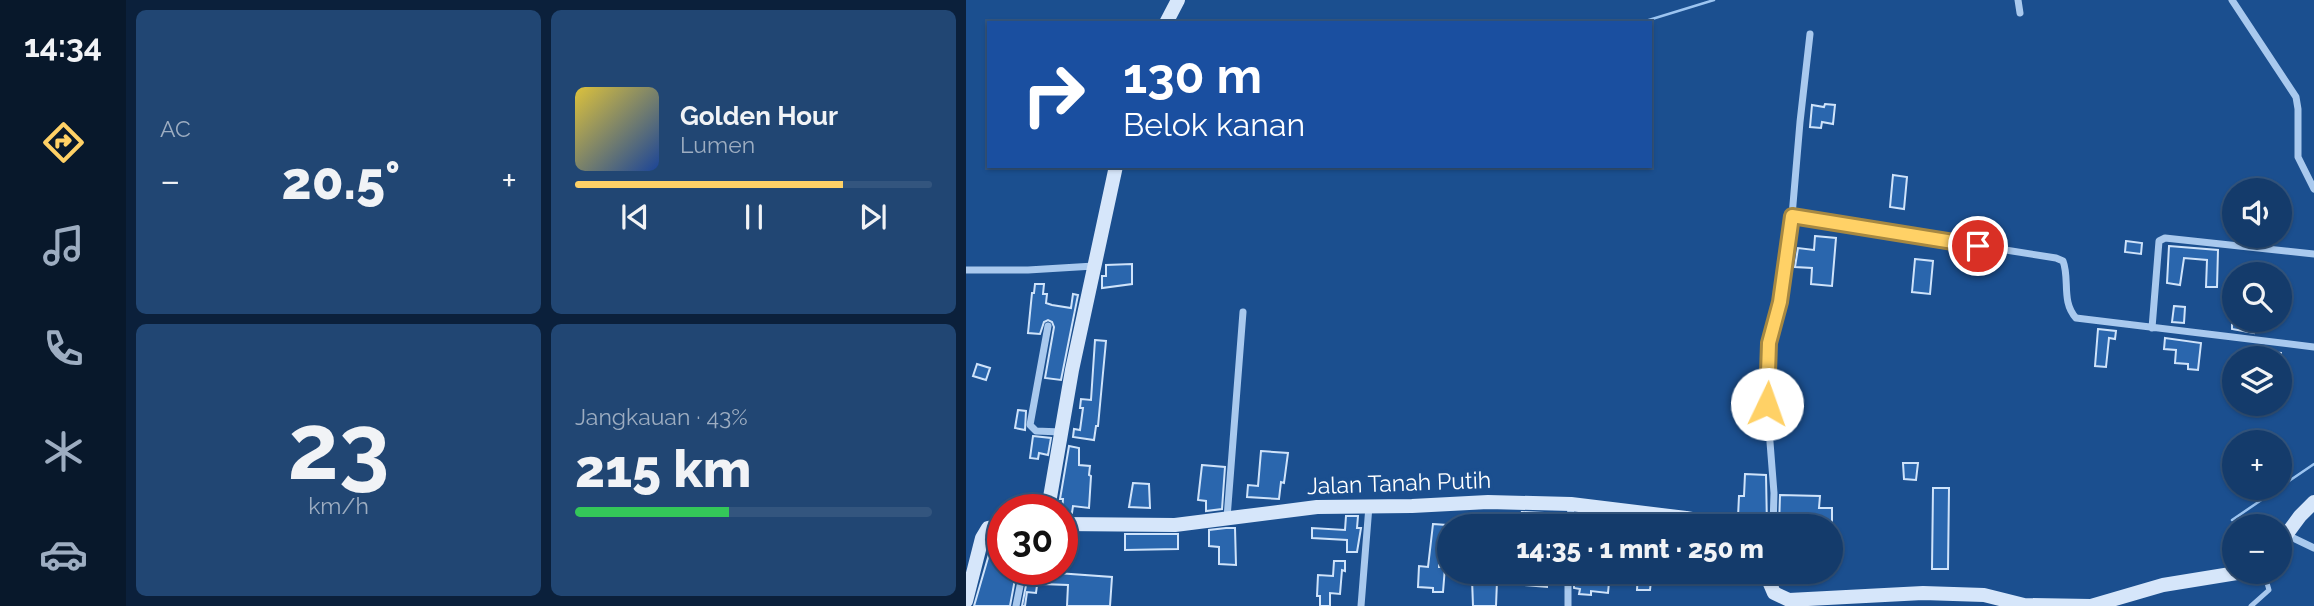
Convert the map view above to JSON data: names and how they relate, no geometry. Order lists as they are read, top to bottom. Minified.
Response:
{"streets":{"street":["Jalan Tanah Putih"]},"page":{"tabs":"14:34","tile":["AC",["23","km/h"],["Jangkauan · 43%","215 km"]],"turn":["130 m","Belok kanan"],"song":["Golden Hour","Lumen"],"heat":["−","20.5°","+"],"map_buttons":["+","−"],"limit":"30","trip":"14:35 · 1 mnt · 250 m"}}
